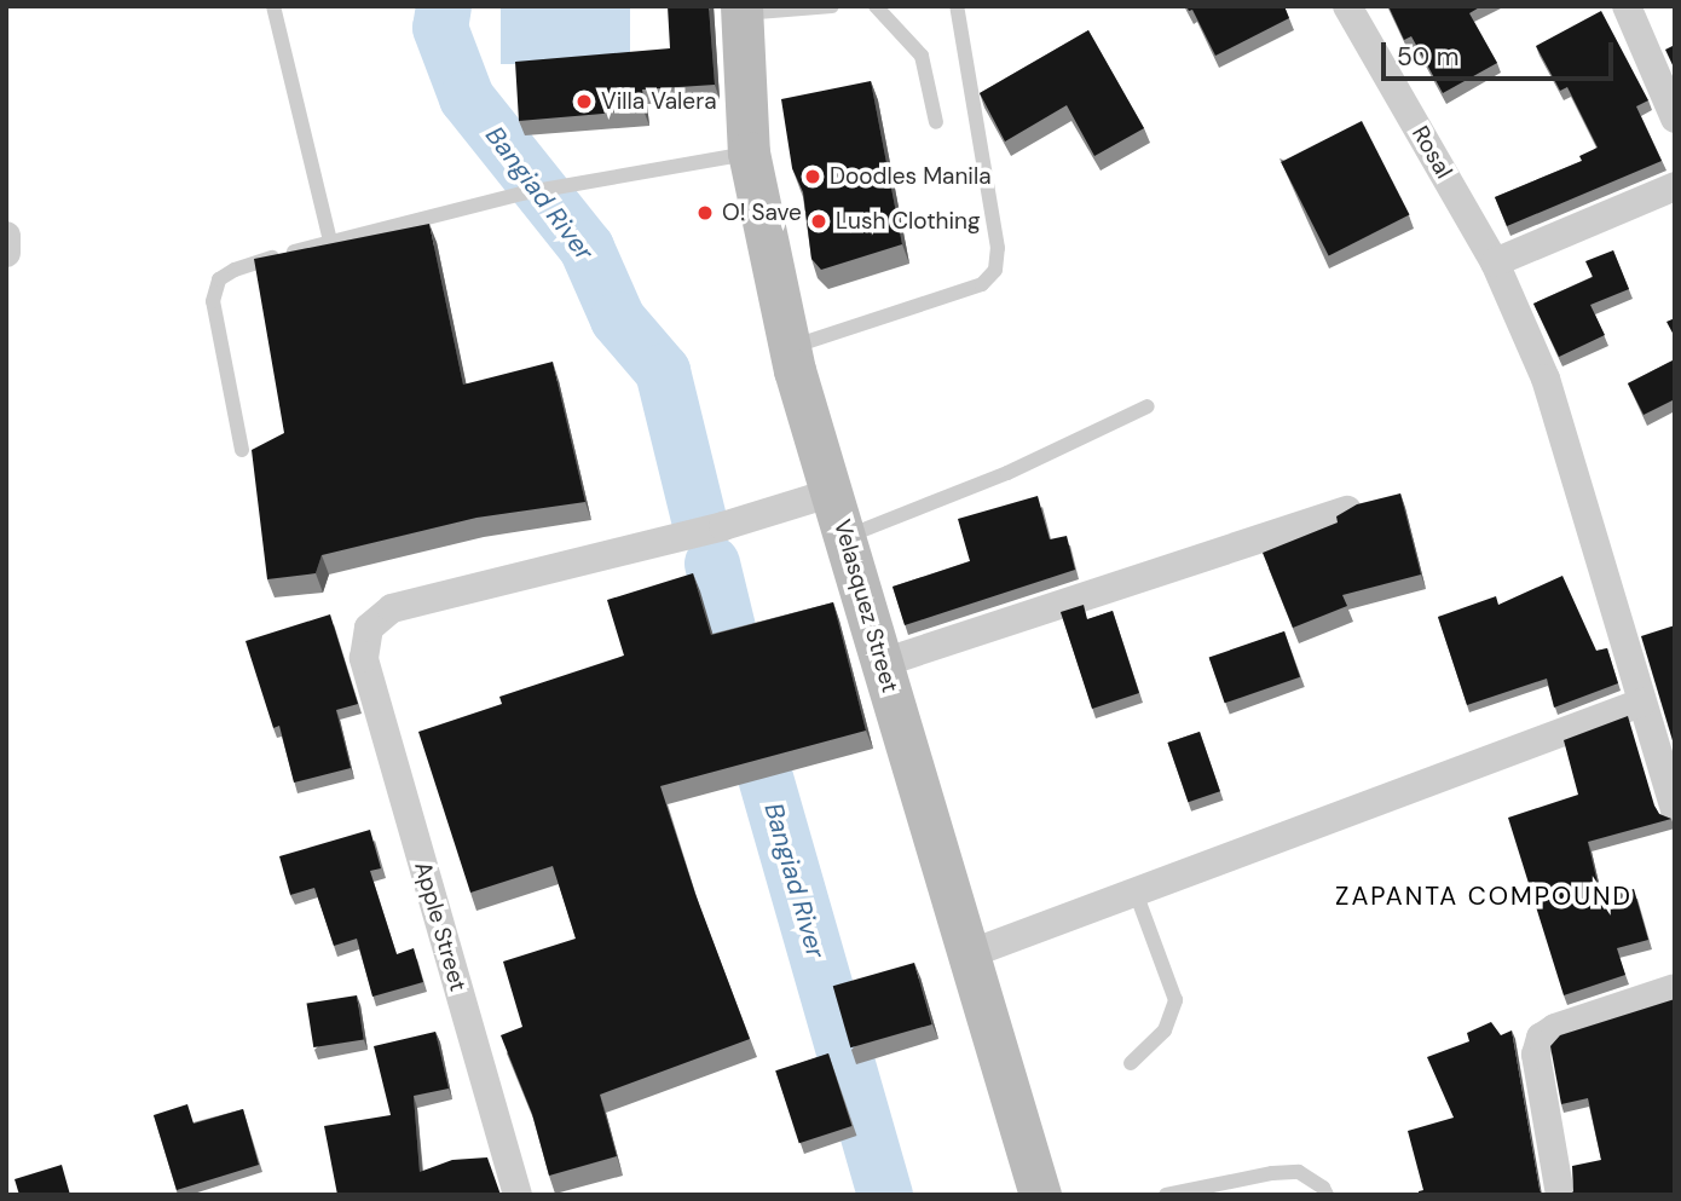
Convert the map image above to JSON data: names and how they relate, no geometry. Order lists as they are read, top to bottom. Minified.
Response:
{"streets":{"main road":["Velasquez Street"],"street":["Rosal","Apple Street"]},"crossings":[["Velasquez Street","Apple Street"]],"districts":["ZAPANTA COMPOUND"],"water":["Bangiad River"],"places":["Villa Valera","Doodles Manila","O! Save","Lush Clothing"],"scale_bar":"50 m"}
